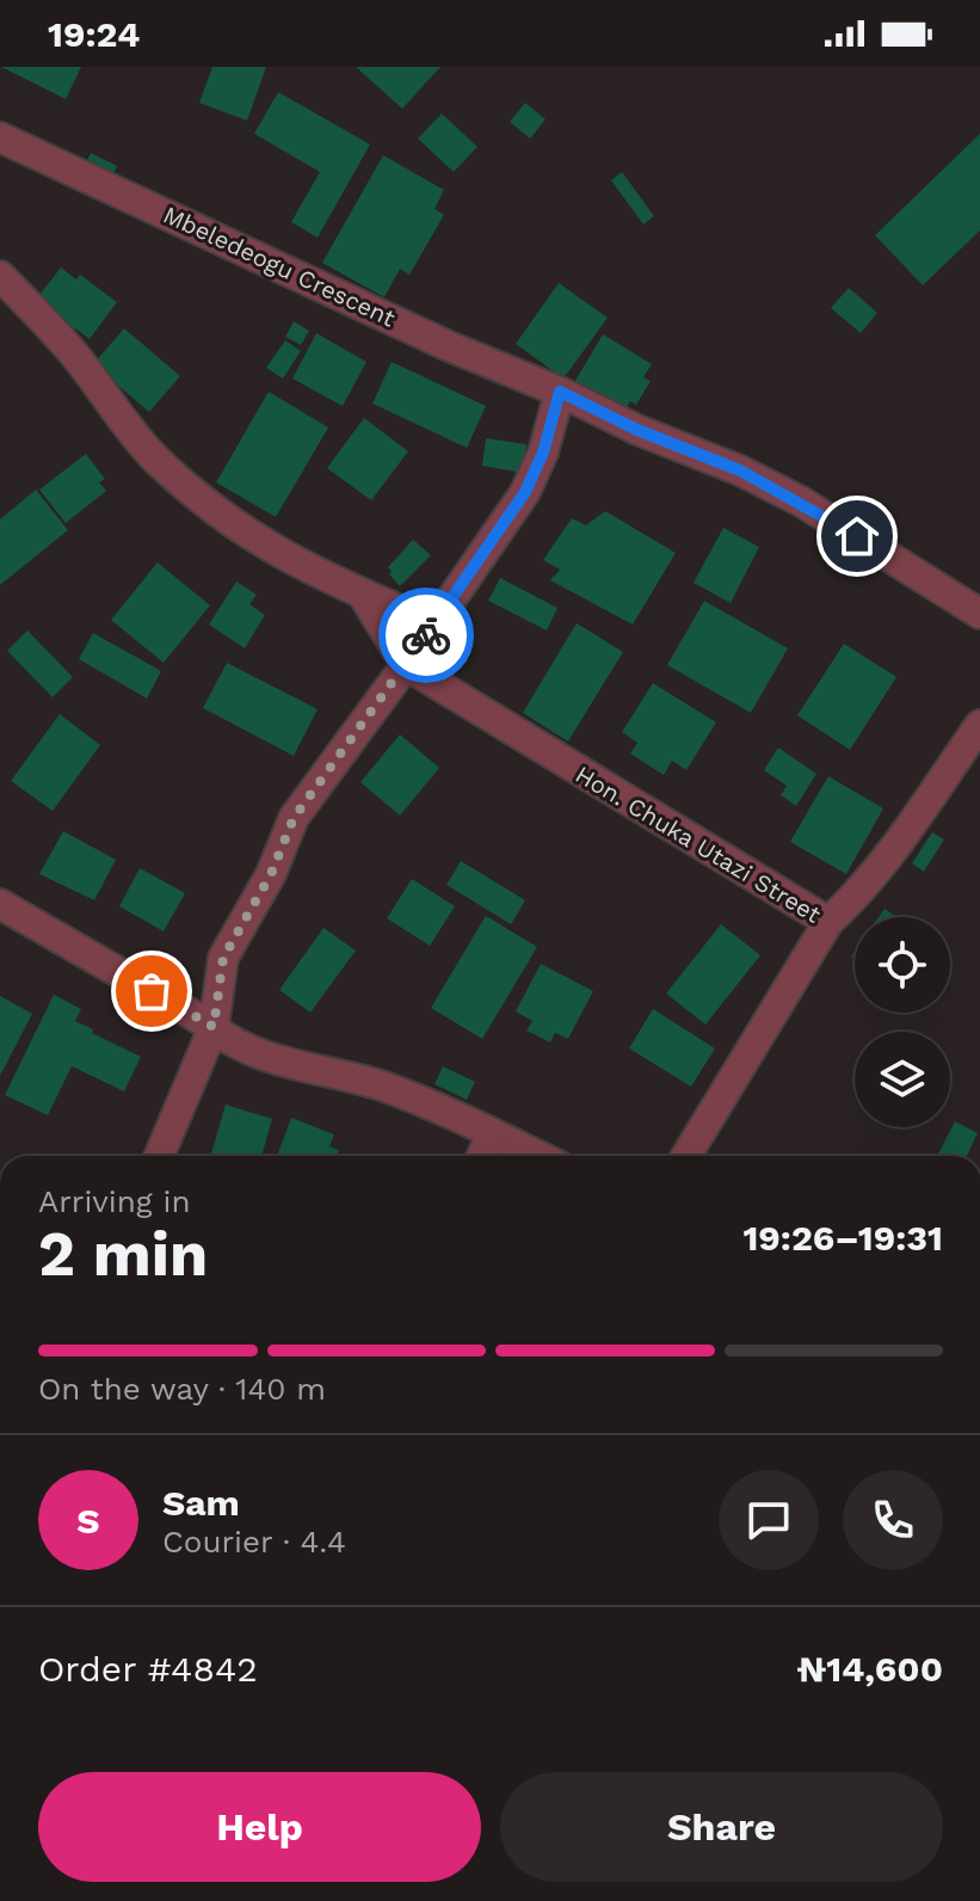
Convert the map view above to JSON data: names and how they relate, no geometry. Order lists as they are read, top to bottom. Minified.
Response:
{"streets":{"street":["Mbeledeogu Crescent","Hon. Chuka Utazi Street"]},"page":{"status":"19:24","heading":["2 min","Arriving in","19:26–19:31"],"panel":["Sam","Courier · 4.4","Order #4842","₦14,600"],"bar":"On the way · 140 m","round":"S","buttons":["Help","Share"]}}
